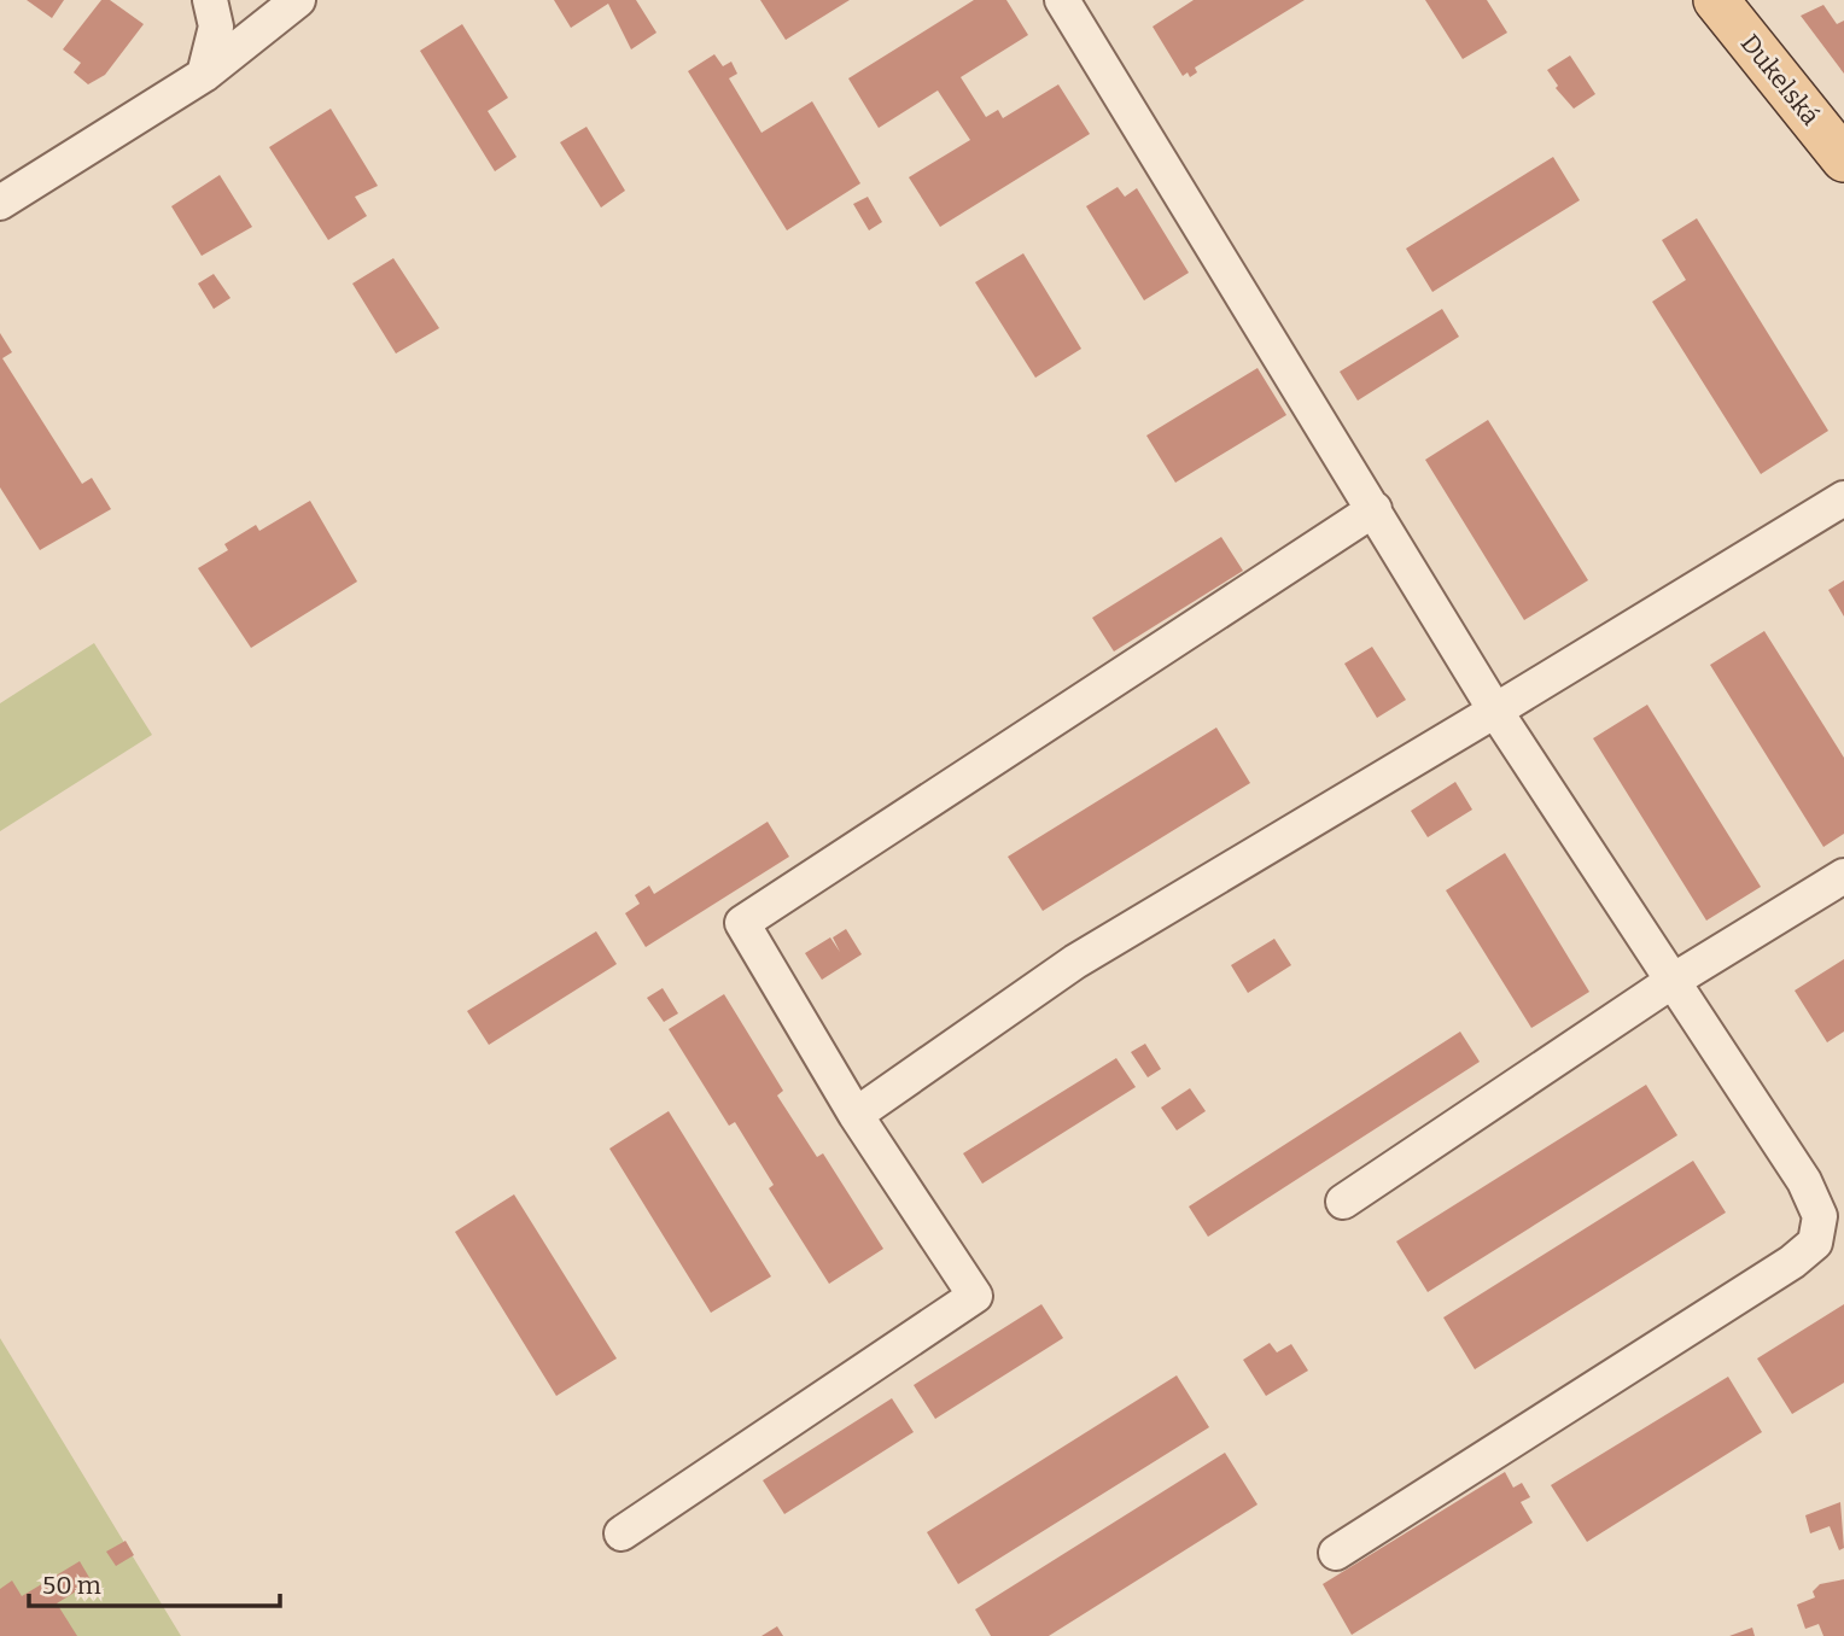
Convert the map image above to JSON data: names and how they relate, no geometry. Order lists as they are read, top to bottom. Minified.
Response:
{"streets":{"main road":["Dukelská"]},"scale_bar":"50 m"}
